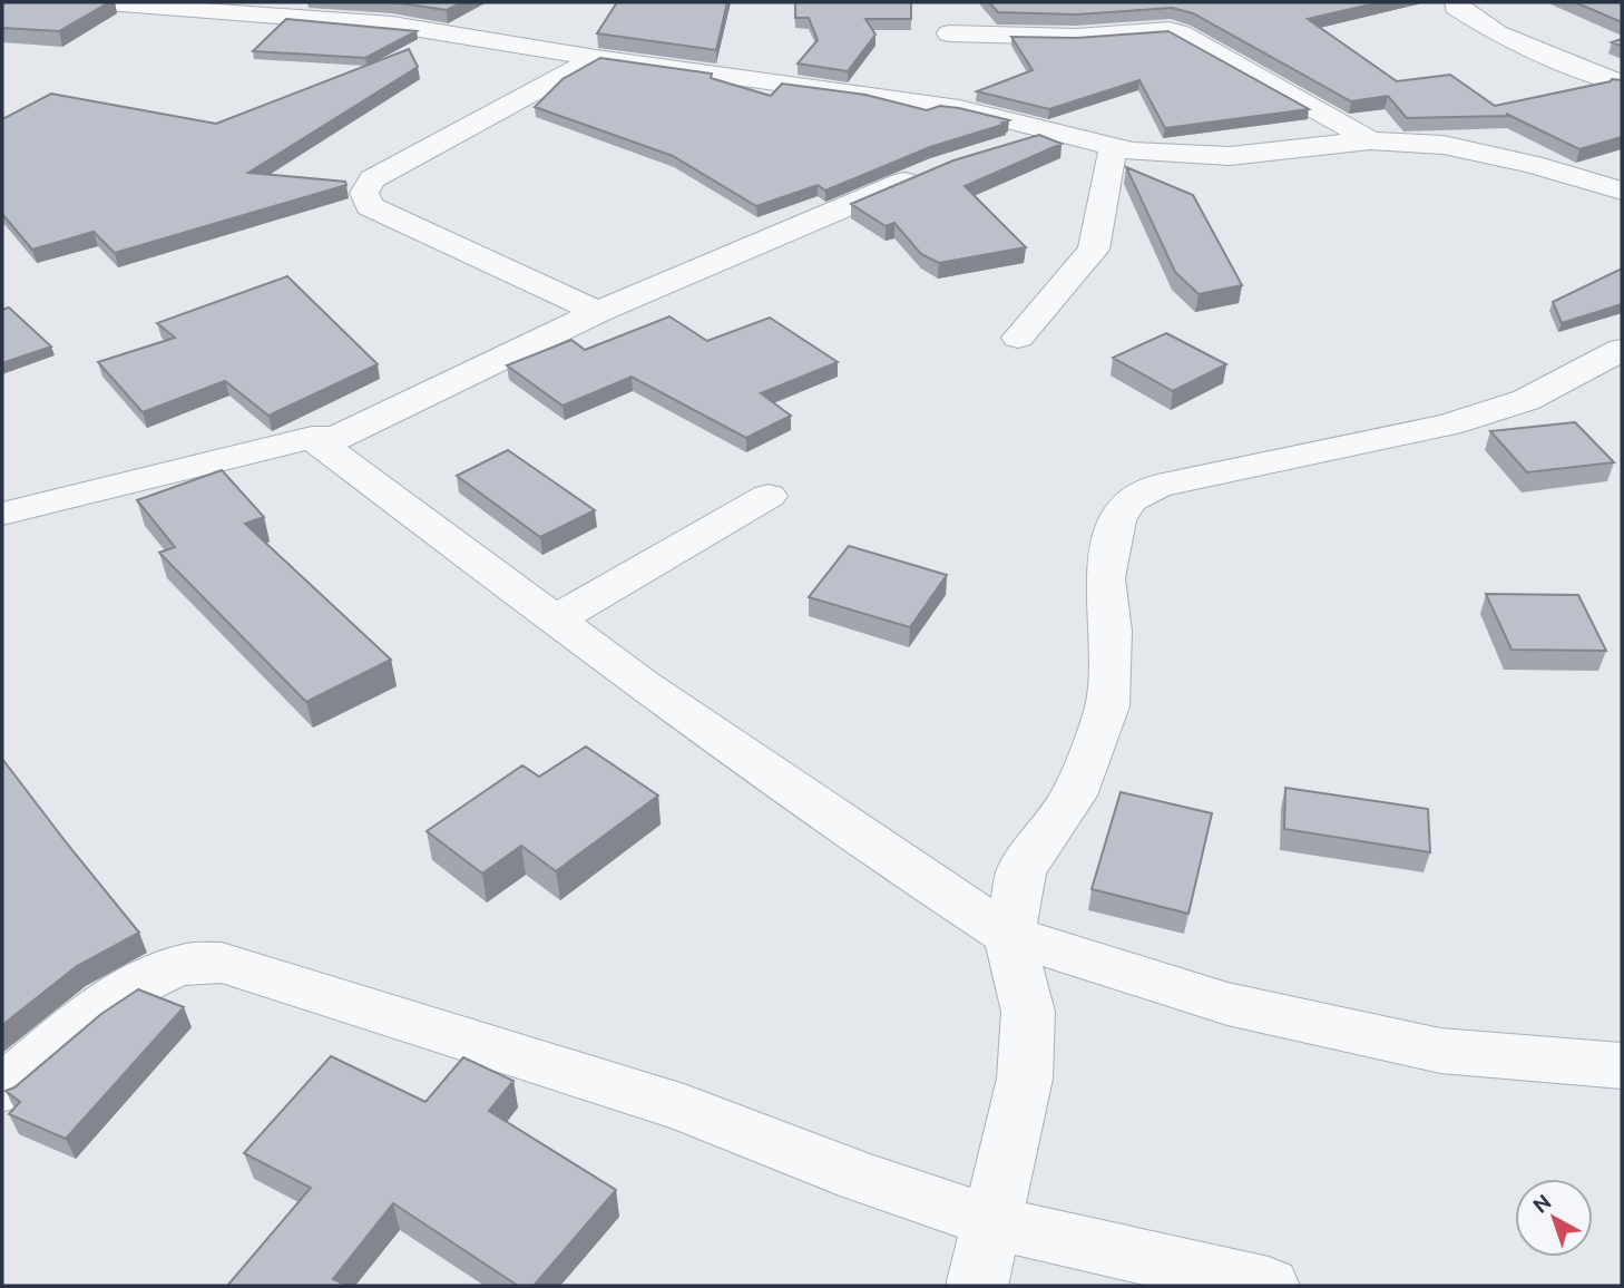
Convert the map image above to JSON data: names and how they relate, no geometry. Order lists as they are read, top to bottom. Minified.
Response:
{"north":"top left"}
